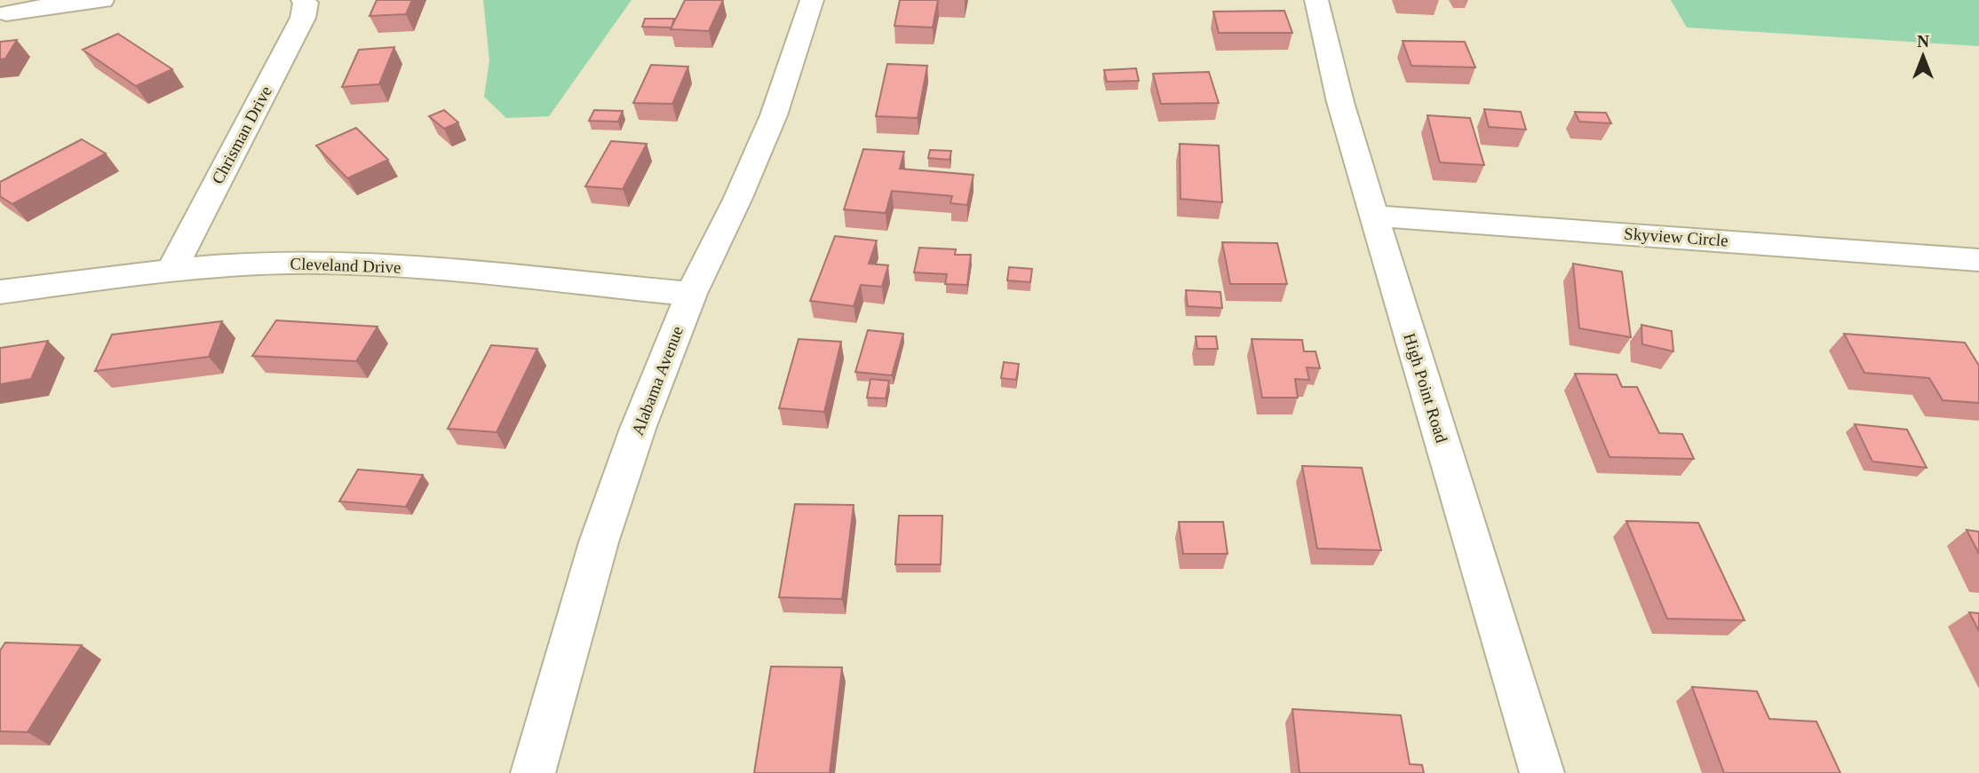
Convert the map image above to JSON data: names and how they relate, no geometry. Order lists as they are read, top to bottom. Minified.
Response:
{"streets":{"street":["Chrisman Drive","Skyview Circle","Cleveland Drive","Alabama Avenue","High Point Road"]},"crossings":[["Chrisman Drive","Cleveland Drive"],["Skyview Circle","High Point Road"],["Cleveland Drive","Alabama Avenue"]],"north":"top"}
